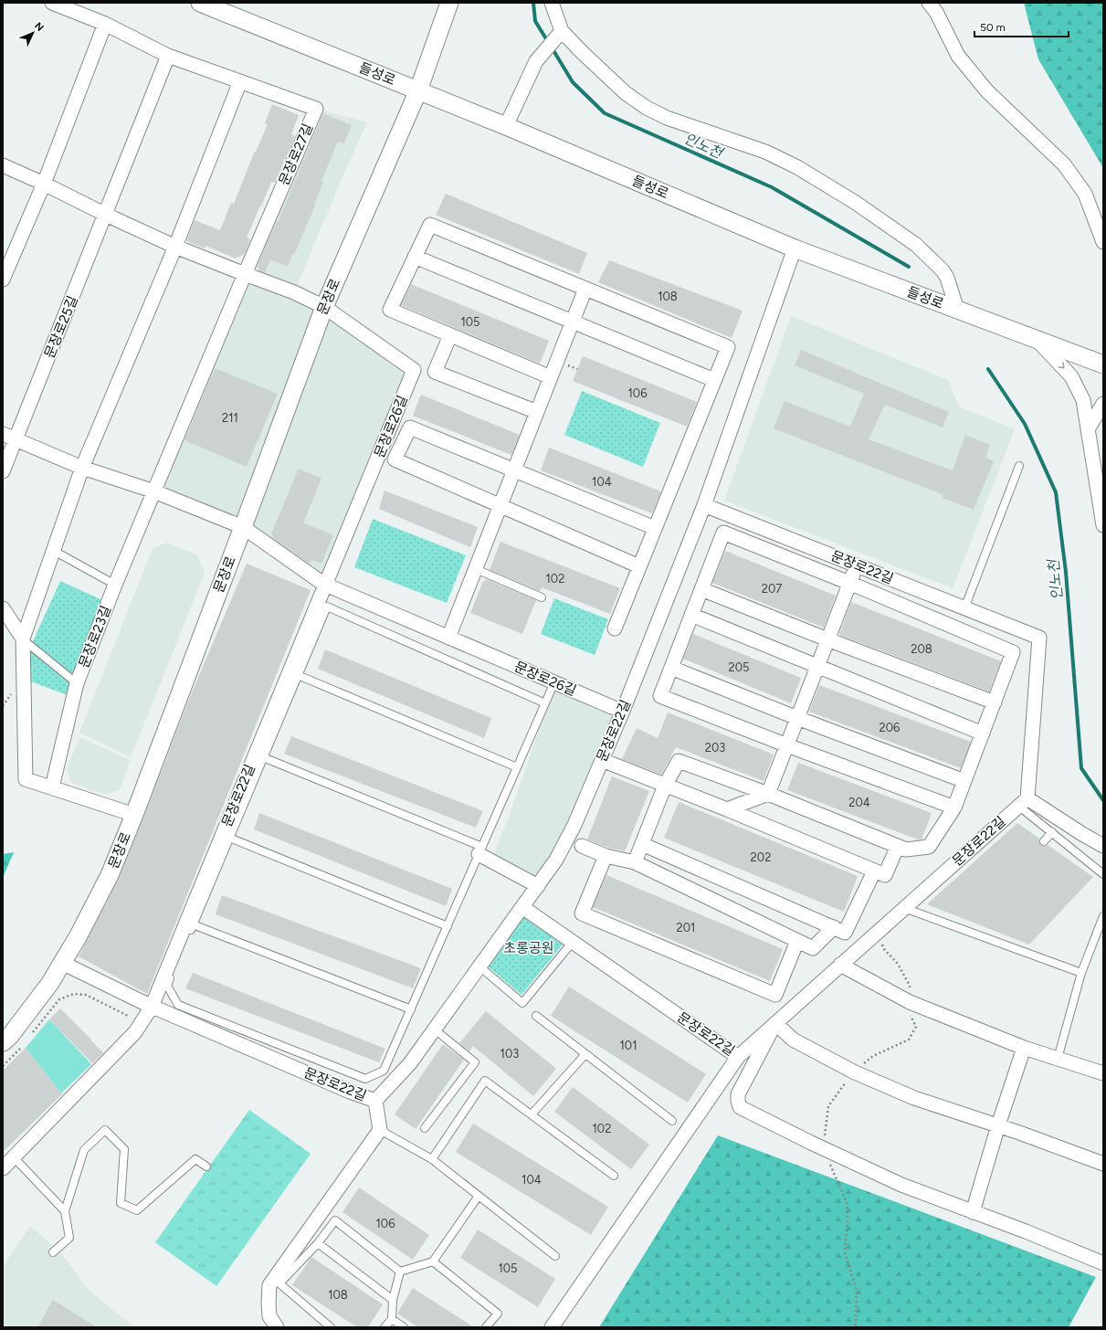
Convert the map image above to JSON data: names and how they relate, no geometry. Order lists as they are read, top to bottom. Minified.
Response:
{"streets":{"street":["들성로","문장로27길","문장로","문장로25길","문장로26길","문장로22길","문장로23길"]},"crossings":[["들성로","문장로"],["들성로","문장로22길"],["문장로","문장로26길"],["문장로","문장로22길"],["문장로26길","문장로22길"]],"water":["인노천"],"parks":["초롱공원"],"house_numbers":["108","105","106","211","104","102","207","208","205","206","203","204","202","201","101","103","102","104","106","105","108"],"scale_bar":"50 m","north":"top right"}
